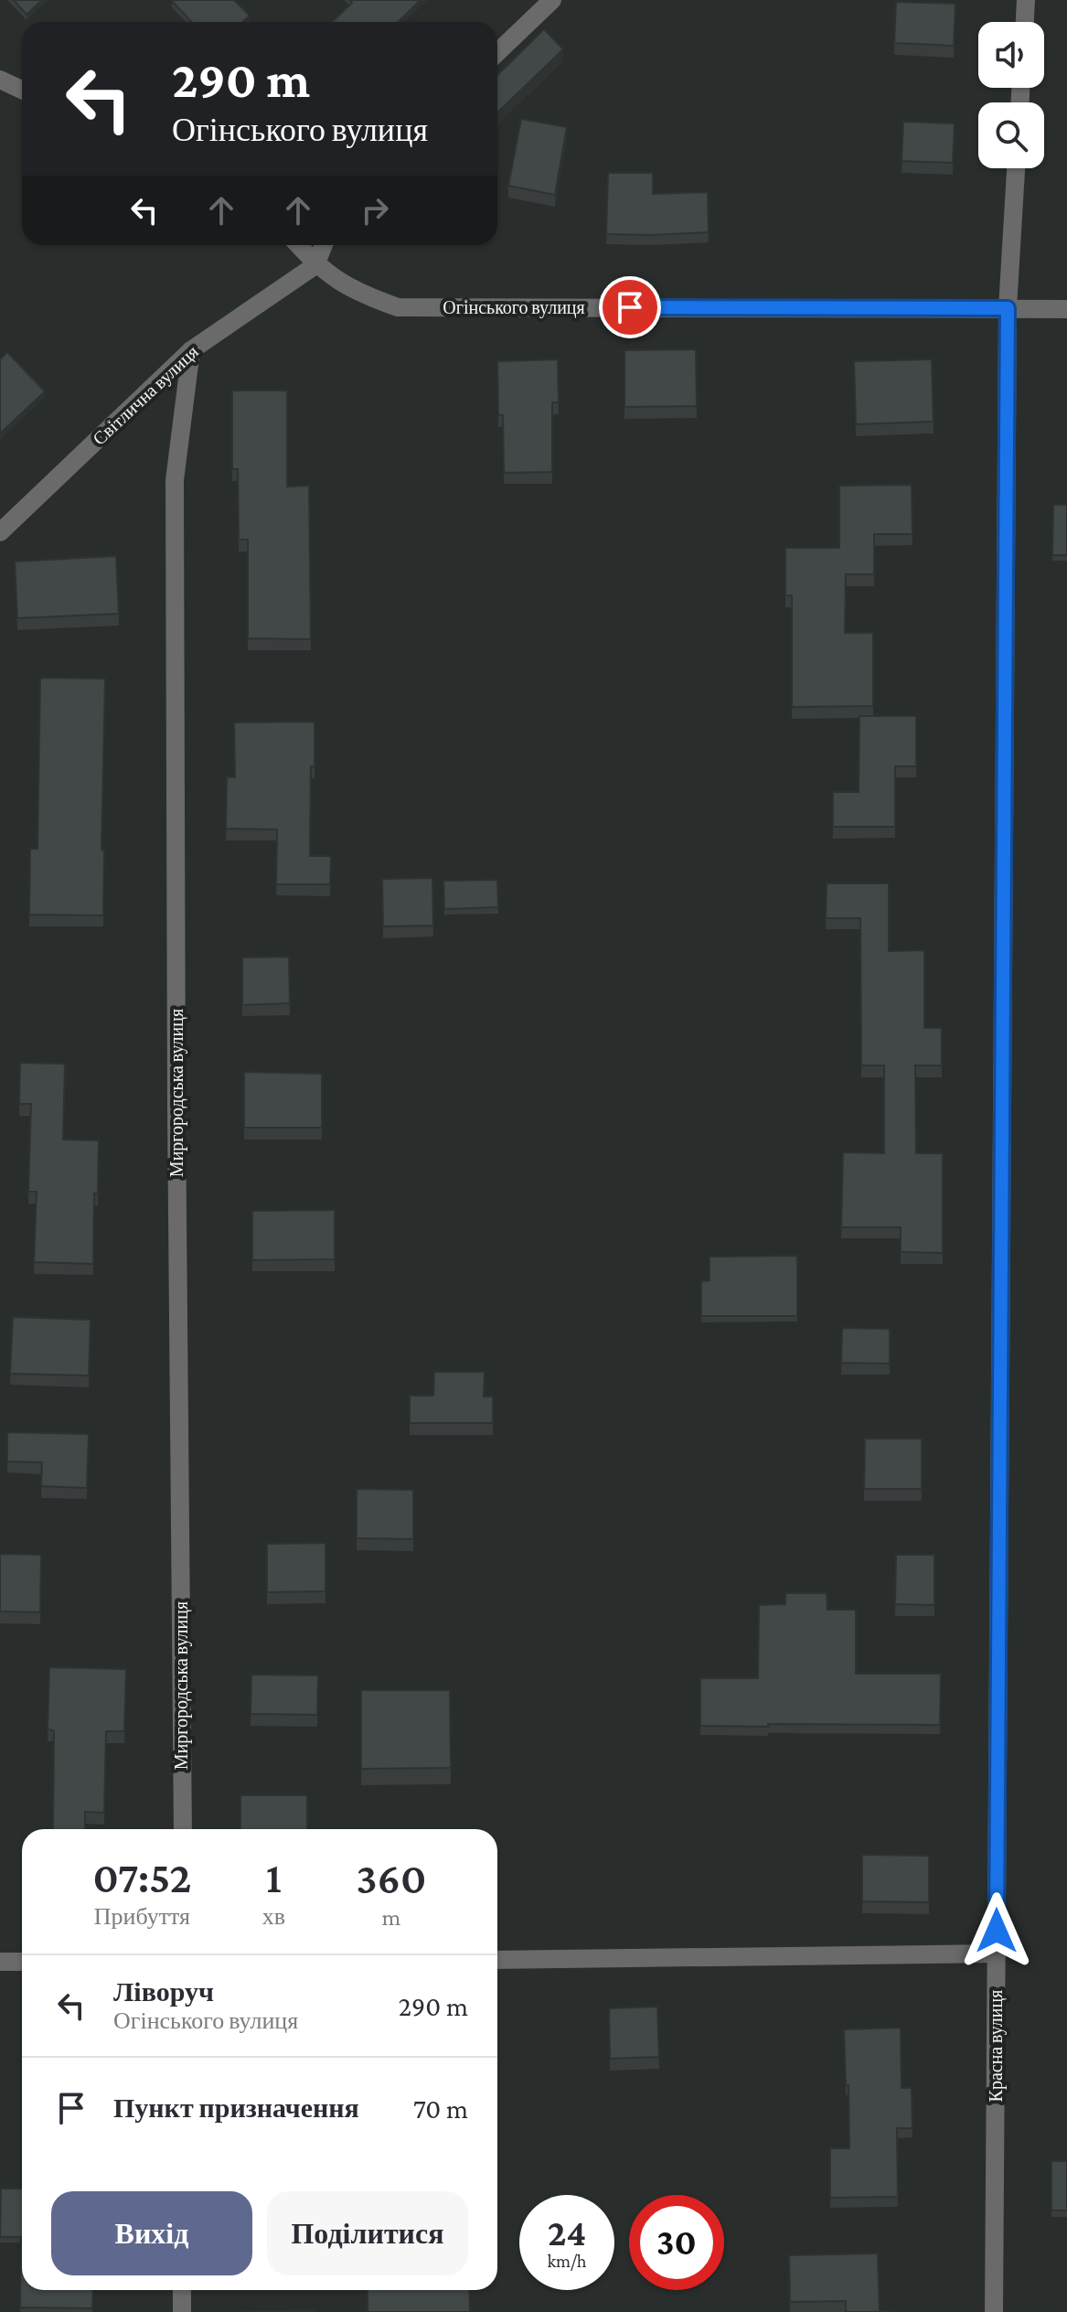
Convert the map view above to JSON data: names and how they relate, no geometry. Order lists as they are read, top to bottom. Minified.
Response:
{"streets":{"street":["Огінського вулиця","Світлична вулиця","Миргородська вулиця","Красна вулиця"]},"crossings":[["Огінського вулиця","Світлична вулиця"],["Огінського вулиця","Красна вулиця"],["Світлична вулиця","Миргородська вулиця"]],"page":{"turn":["290 m","Огінського вулиця"],"eta":["07:52","Прибуття","1","хв","360","m"],"list":[{"name":"Ліворуч","note":"Огінського вулиця","value":"290 m"},{"name":"Пункт призначення","value":"70 m"}],"buttons":["Вихід","Поділитися"],"speed":"24 km/h","limit":"30"}}
